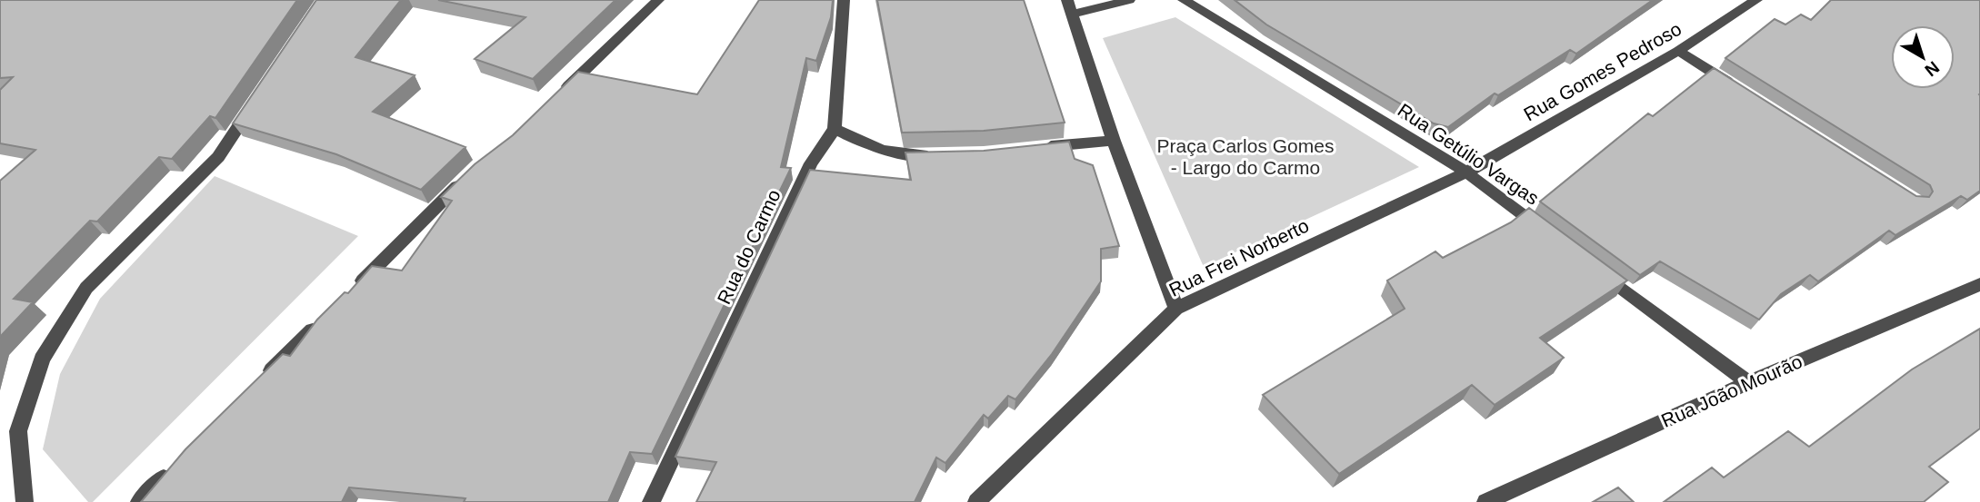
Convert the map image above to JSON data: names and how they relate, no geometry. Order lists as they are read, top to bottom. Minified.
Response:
{"streets":{"street":["Rua Gomes Pedroso","Rua Getúlio Vargas","Rua do Carmo","Rua Frei Norberto","Rua João Mourão"]},"crossings":[["Rua Gomes Pedroso","Rua Getúlio Vargas"],["Rua Gomes Pedroso","Rua Frei Norberto"],["Rua Getúlio Vargas","Rua Frei Norberto"]],"parks":["Praça Carlos Gomes - Largo do Carmo"],"north":"bottom right"}
